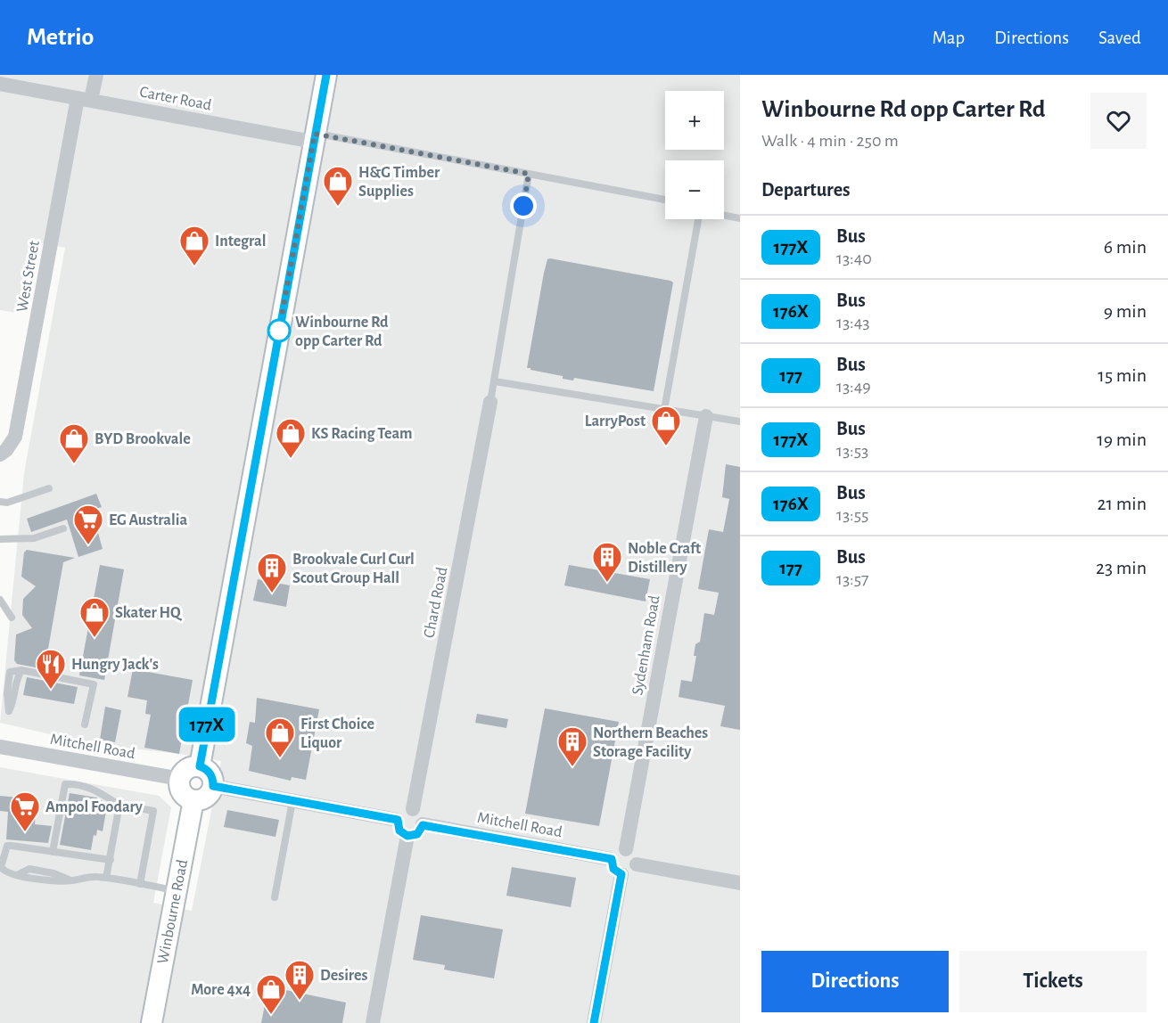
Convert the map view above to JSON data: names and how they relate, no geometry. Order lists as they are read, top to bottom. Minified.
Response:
{"streets":{"main road":["Winbourne Road"],"street":["Carter Road","West Street","Chard Road","Sydenham Road","Mitchell Road"]},"crossings":[["Carter Road","West Street"],["Chard Road","Mitchell Road"],["Sydenham Road","Mitchell Road"],["Mitchell Road","Winbourne Road"]],"places":{"shop":["H&G Timber Supplies","Integral","LarryPost","KS Racing Team","BYD Brookvale","Skater HQ","First Choice Liquor","More 4x4"],"other":["Winbourne Rd opp Carter Rd"],"supermarket":["EG Australia","Ampol Foodary"],"building":["Noble Craft Distillery","Brookvale Curl Curl Scout Group Hall","Northern Beaches Storage Facility","Desires"],"restaurant":["Hungry Jack's"]},"lines":["bus line 177X"],"page":{"header":"Metrio","nav":["Map","Directions","Saved"],"on_map":"177X","heading":[["Winbourne Rd opp Carter Rd","Walk · 4 min · 250 m"],"Departures"],"map_buttons":["+","−"],"list":[{"mark":"177X","name":"Bus","note":"13:40","value":"6 min"},{"mark":"176X","name":"Bus","note":"13:43","value":"9 min"},{"mark":"177","name":"Bus","note":"13:49","value":"15 min"},{"mark":"177X","name":"Bus","note":"13:53","value":"19 min"},{"mark":"176X","name":"Bus","note":"13:55","value":"21 min"},{"mark":"177","name":"Bus","note":"13:57","value":"23 min"}],"buttons":["Directions","Tickets"]}}
